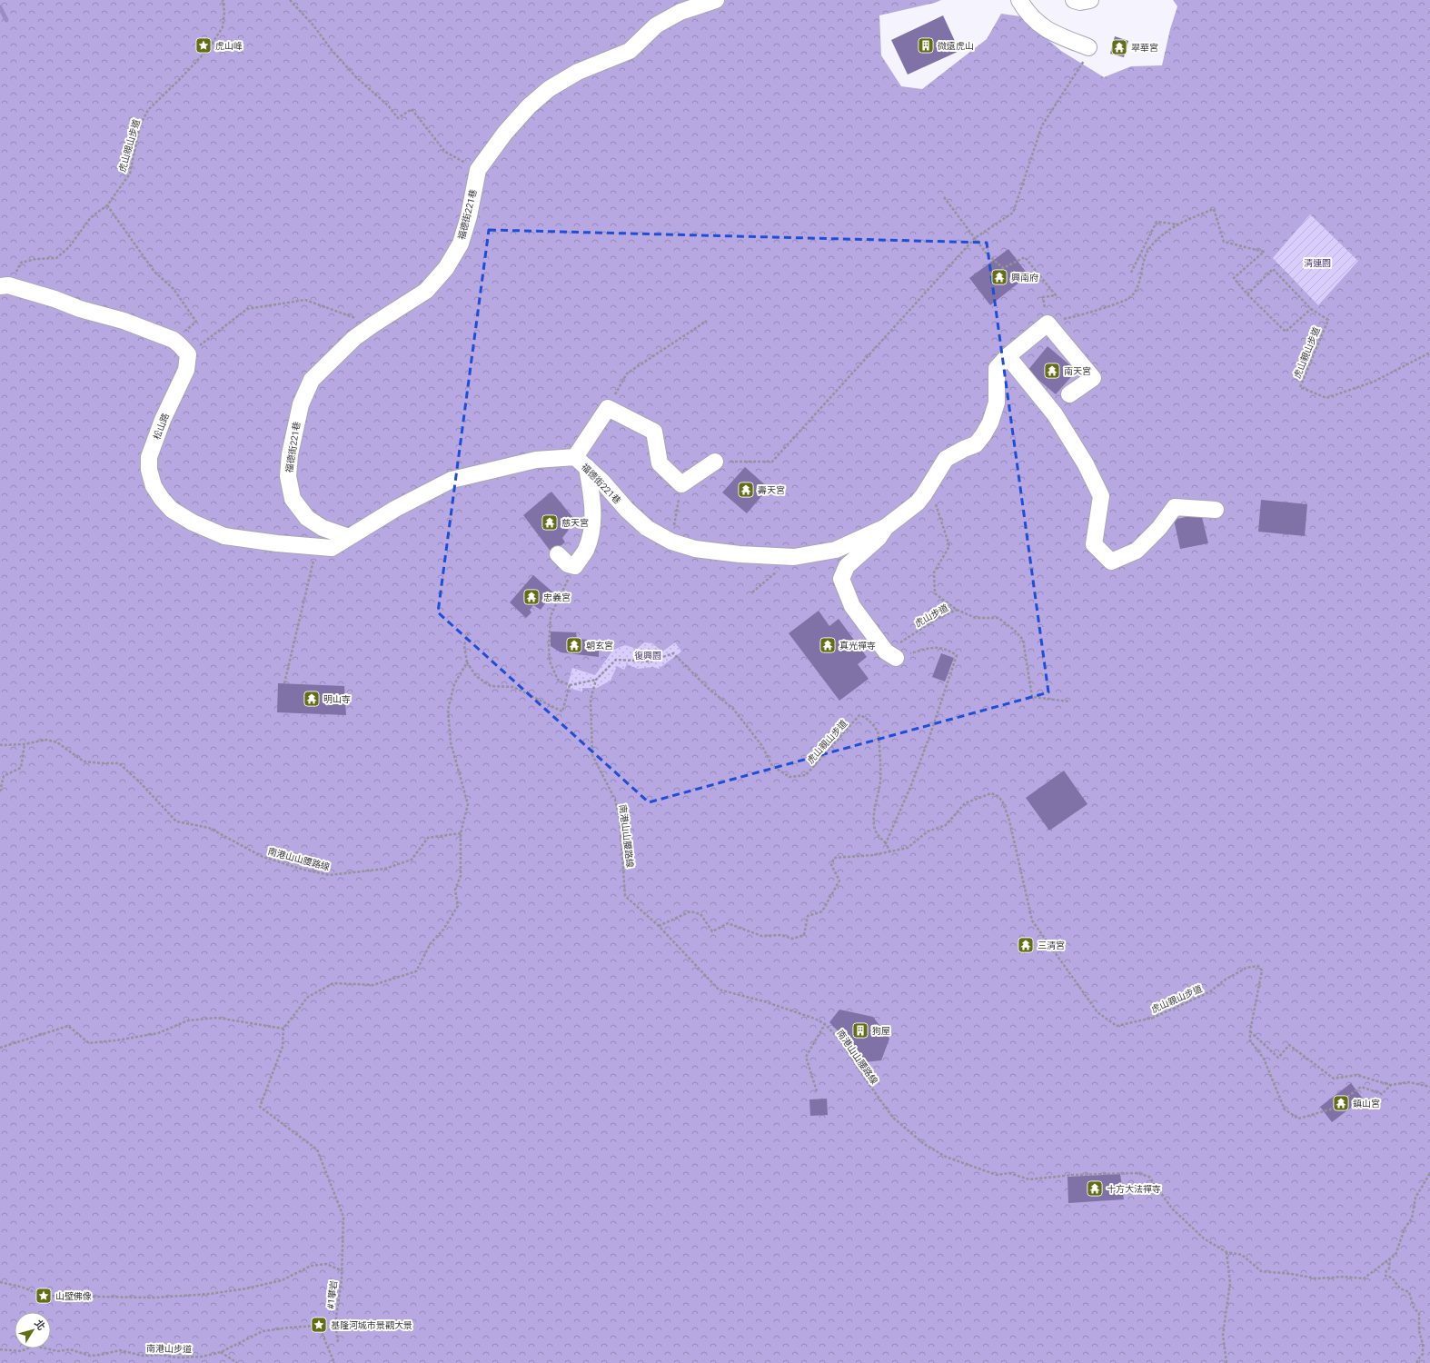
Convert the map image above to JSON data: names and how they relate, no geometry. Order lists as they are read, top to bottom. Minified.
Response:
{"streets":{"lane":["福德街221巷","松山路"],"path":["虎山親山步道","虎山步道","南港山山腰路線","#1攀岩","南港山步道"]},"crossings":[["虎山親山步道","南港山山腰路線"],["福德街221巷","松山路"]],"parks":["清連園","復興園"],"places":{"place":["虎山峰","山壁佛像","基隆河城市景觀大景"],"building":["微遠虎山","狗屋"],"temple":["翠華宮","興南府","南天宮","壽天宮","慈天宮","忠義宮","朝玄宮","真光禪寺","明山寺","三清宮","鎮山宮","十方大法禪寺"]},"north":"top right"}
